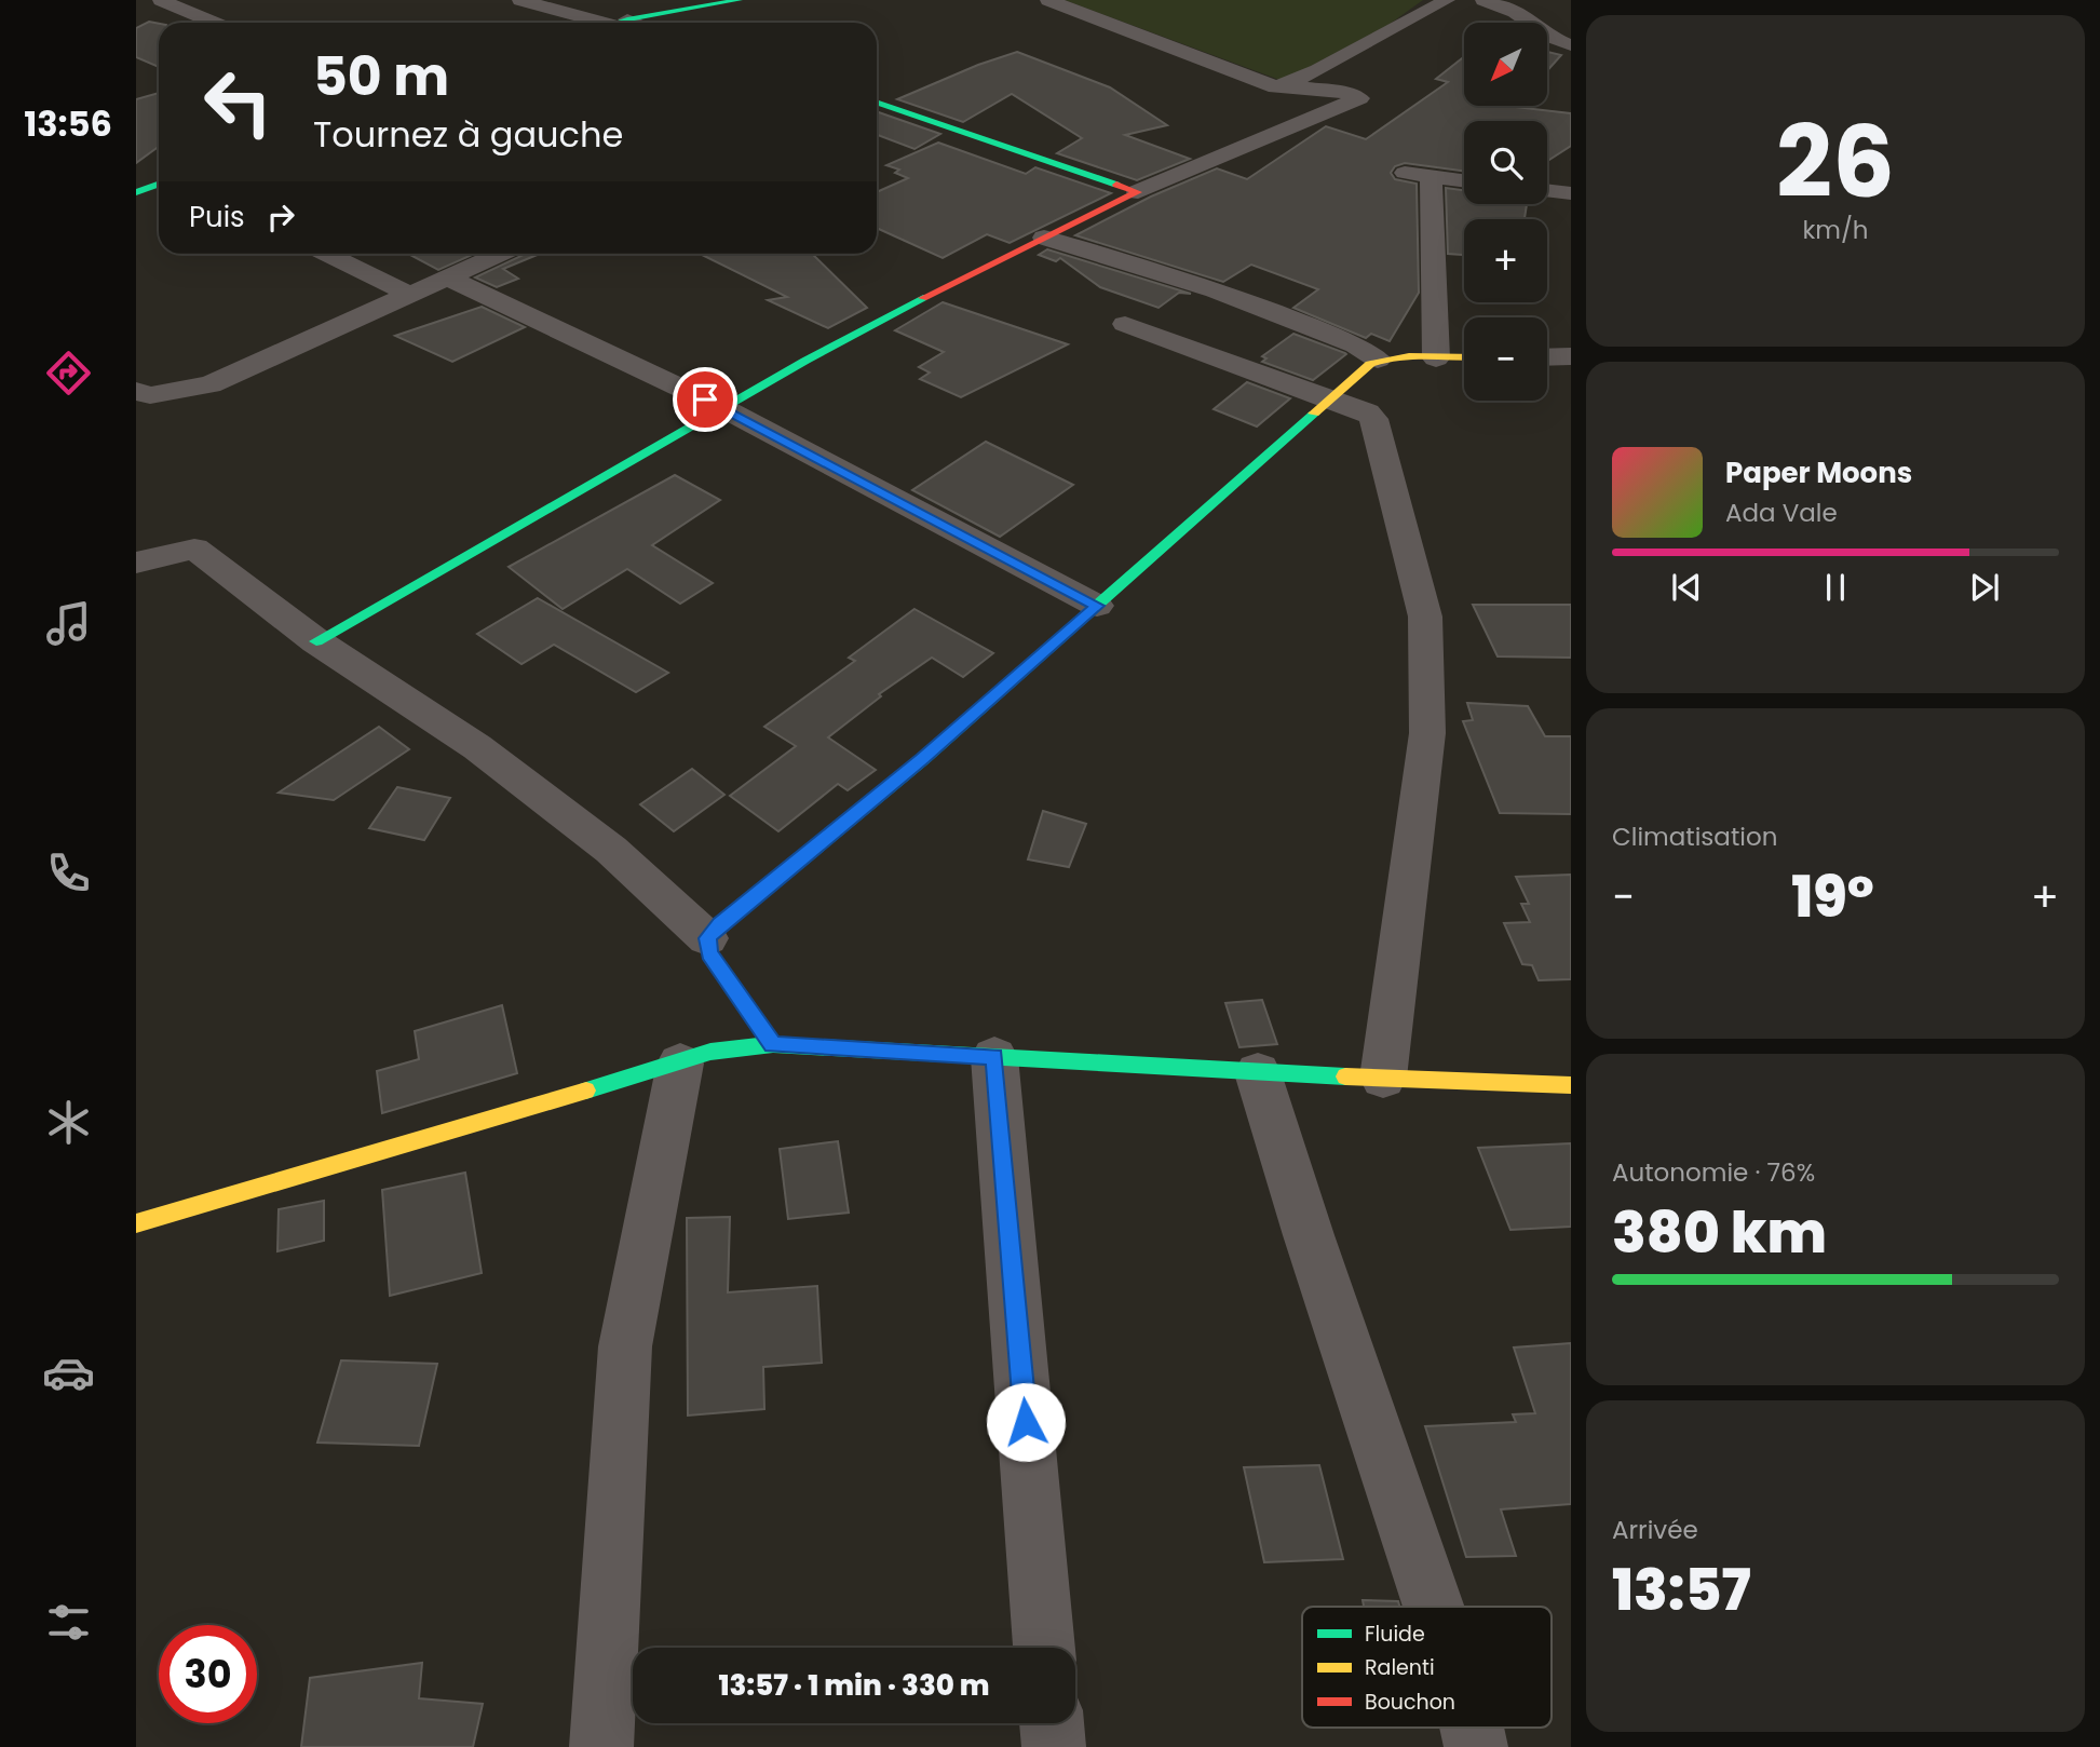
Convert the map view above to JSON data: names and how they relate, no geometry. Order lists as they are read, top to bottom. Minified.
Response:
{"legend":["Fluide","Ralenti","Bouchon"],"north":"bottom left","page":{"tabs":"13:56","tile":[["26","km/h"],"Climatisation",["Autonomie · 76%","380 km"],["Arrivée","13:57"]],"map_buttons":["+","−"],"turn":["50 m","Tournez à gauche"],"then":"Puis","song":["Paper Moons","Ada Vale"],"heat":["−","19°","+"],"limit":"30","trip":"13:57 · 1 min · 330 m"}}
